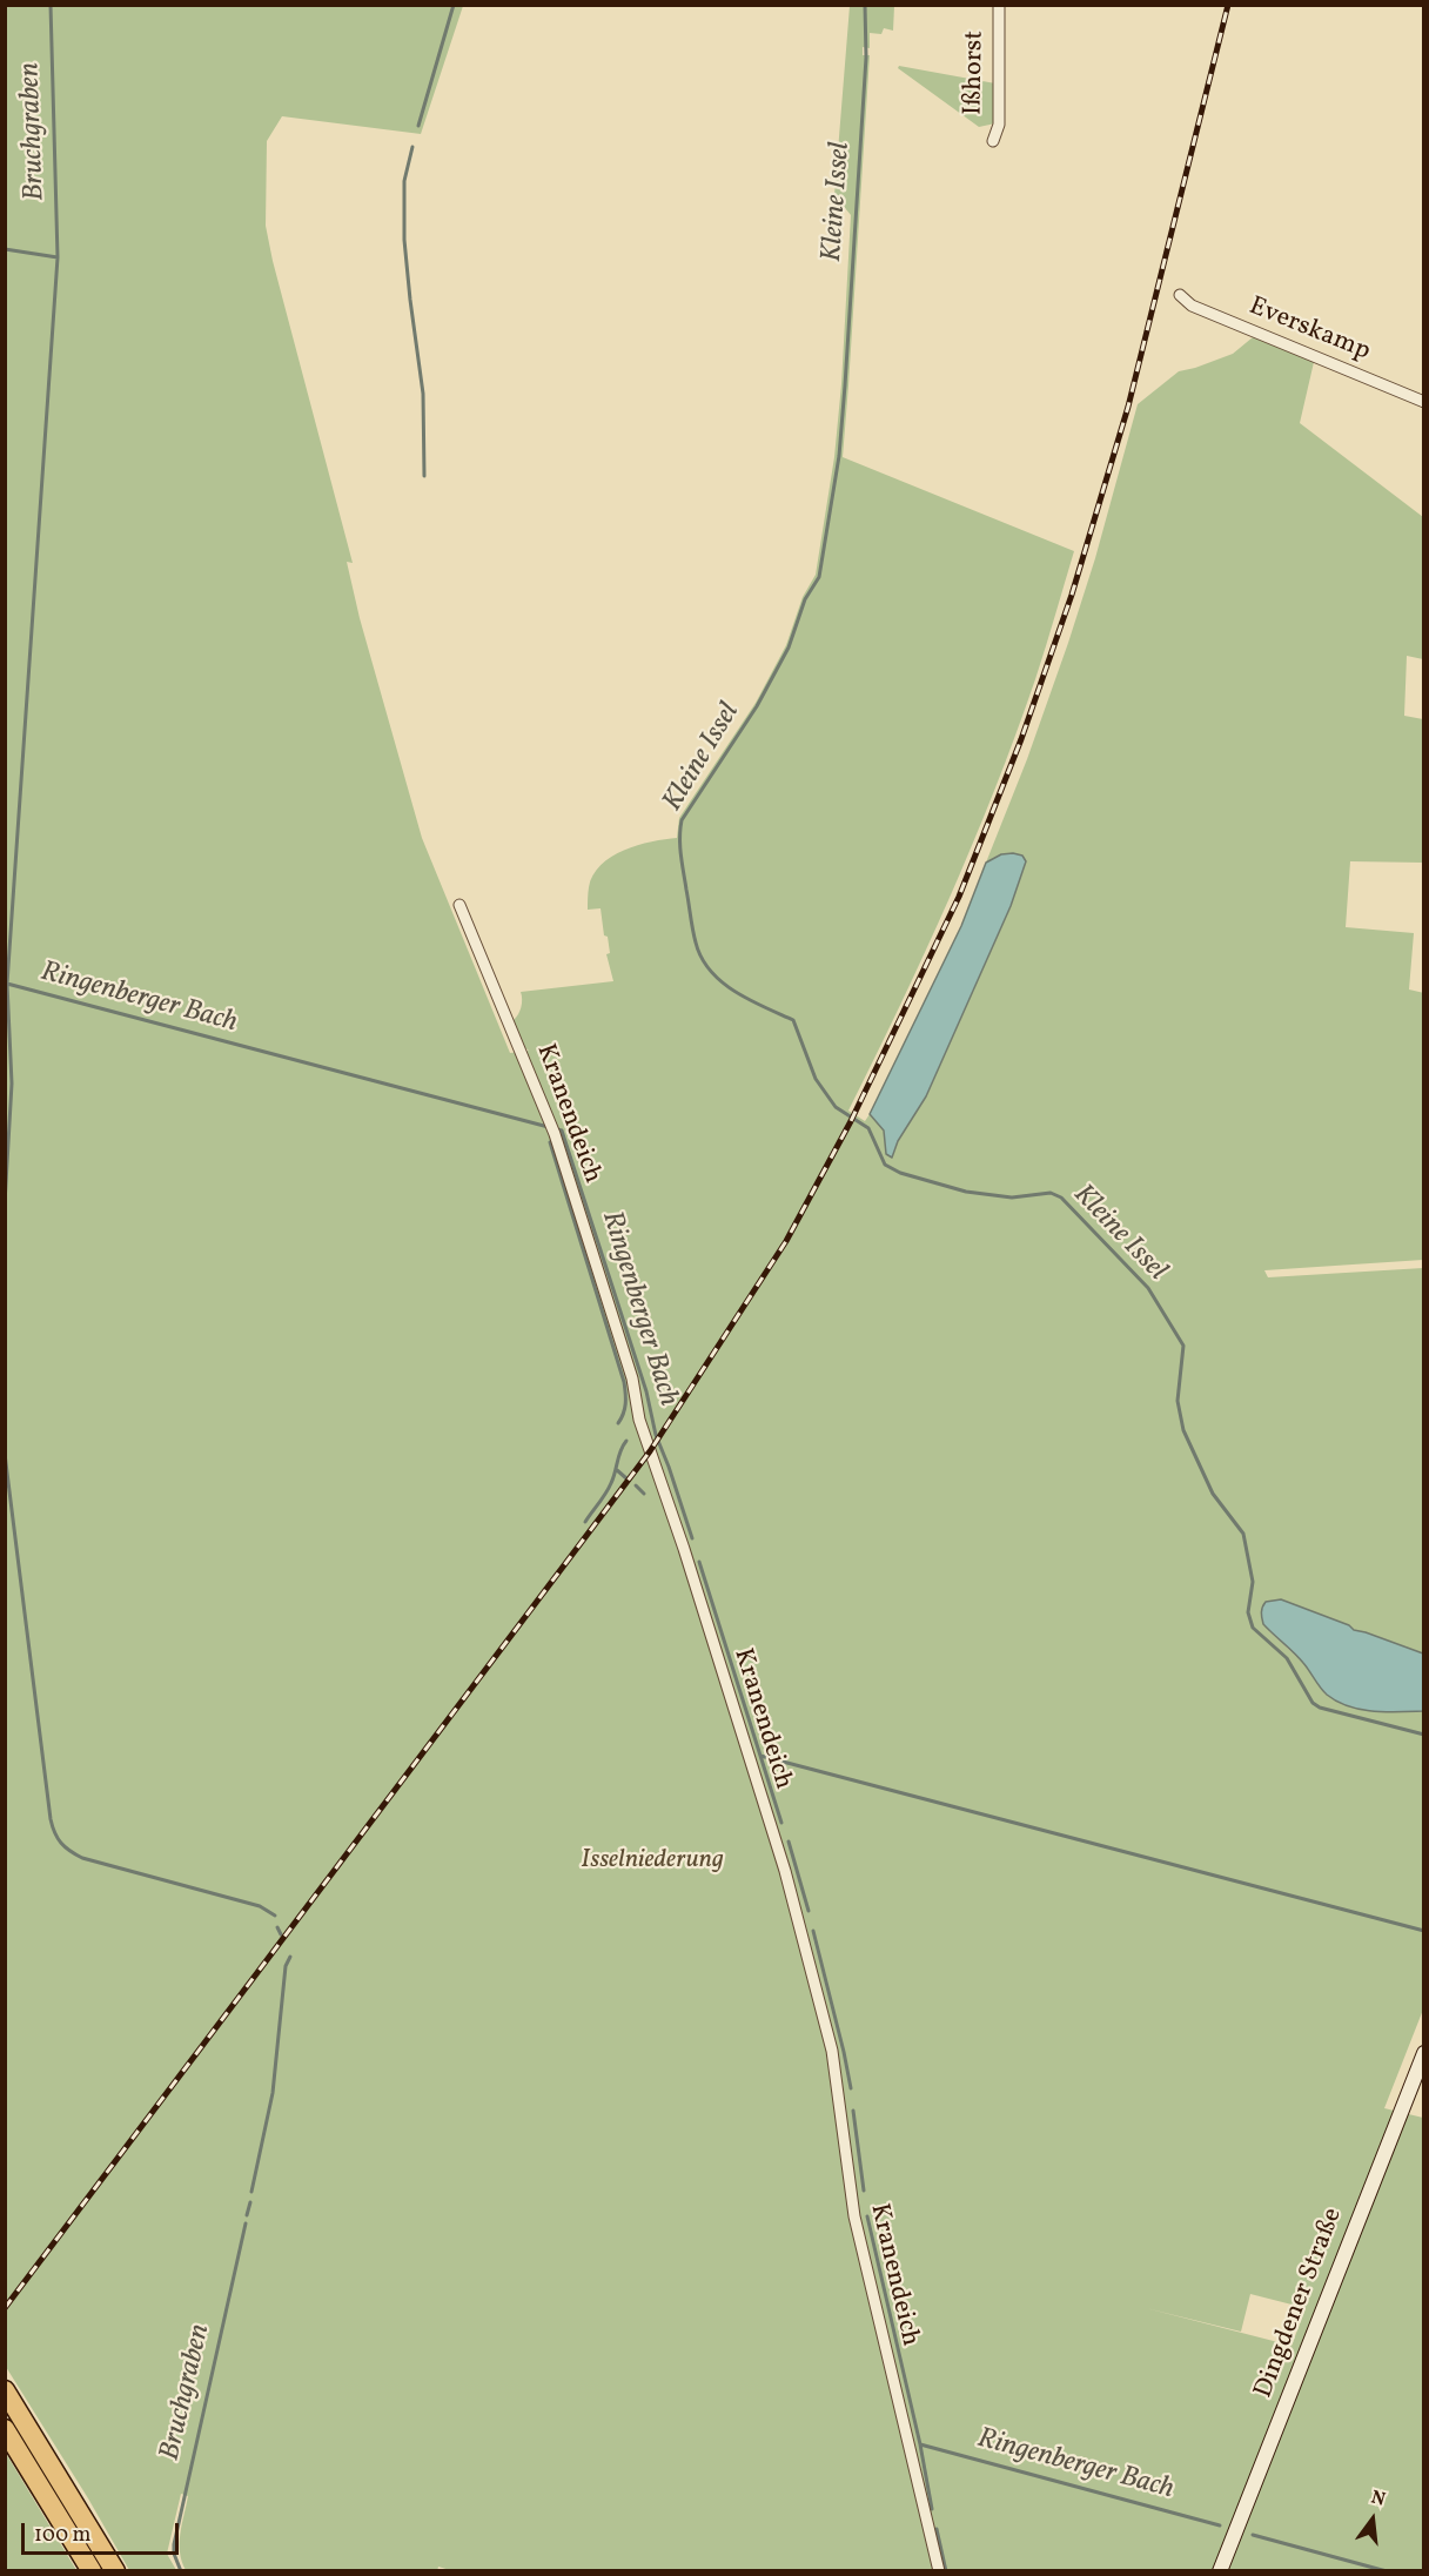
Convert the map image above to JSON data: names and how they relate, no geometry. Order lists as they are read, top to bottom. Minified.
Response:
{"streets":{"main road":["Dingdener Straße"],"street":["Ißhorst","Everskamp","Kranendeich"]},"water":["Bruchgraben","Kleine Issel","Ringenberger Bach"],"parks":["Isselniederung"],"scale_bar":"100 m","north":"top"}
